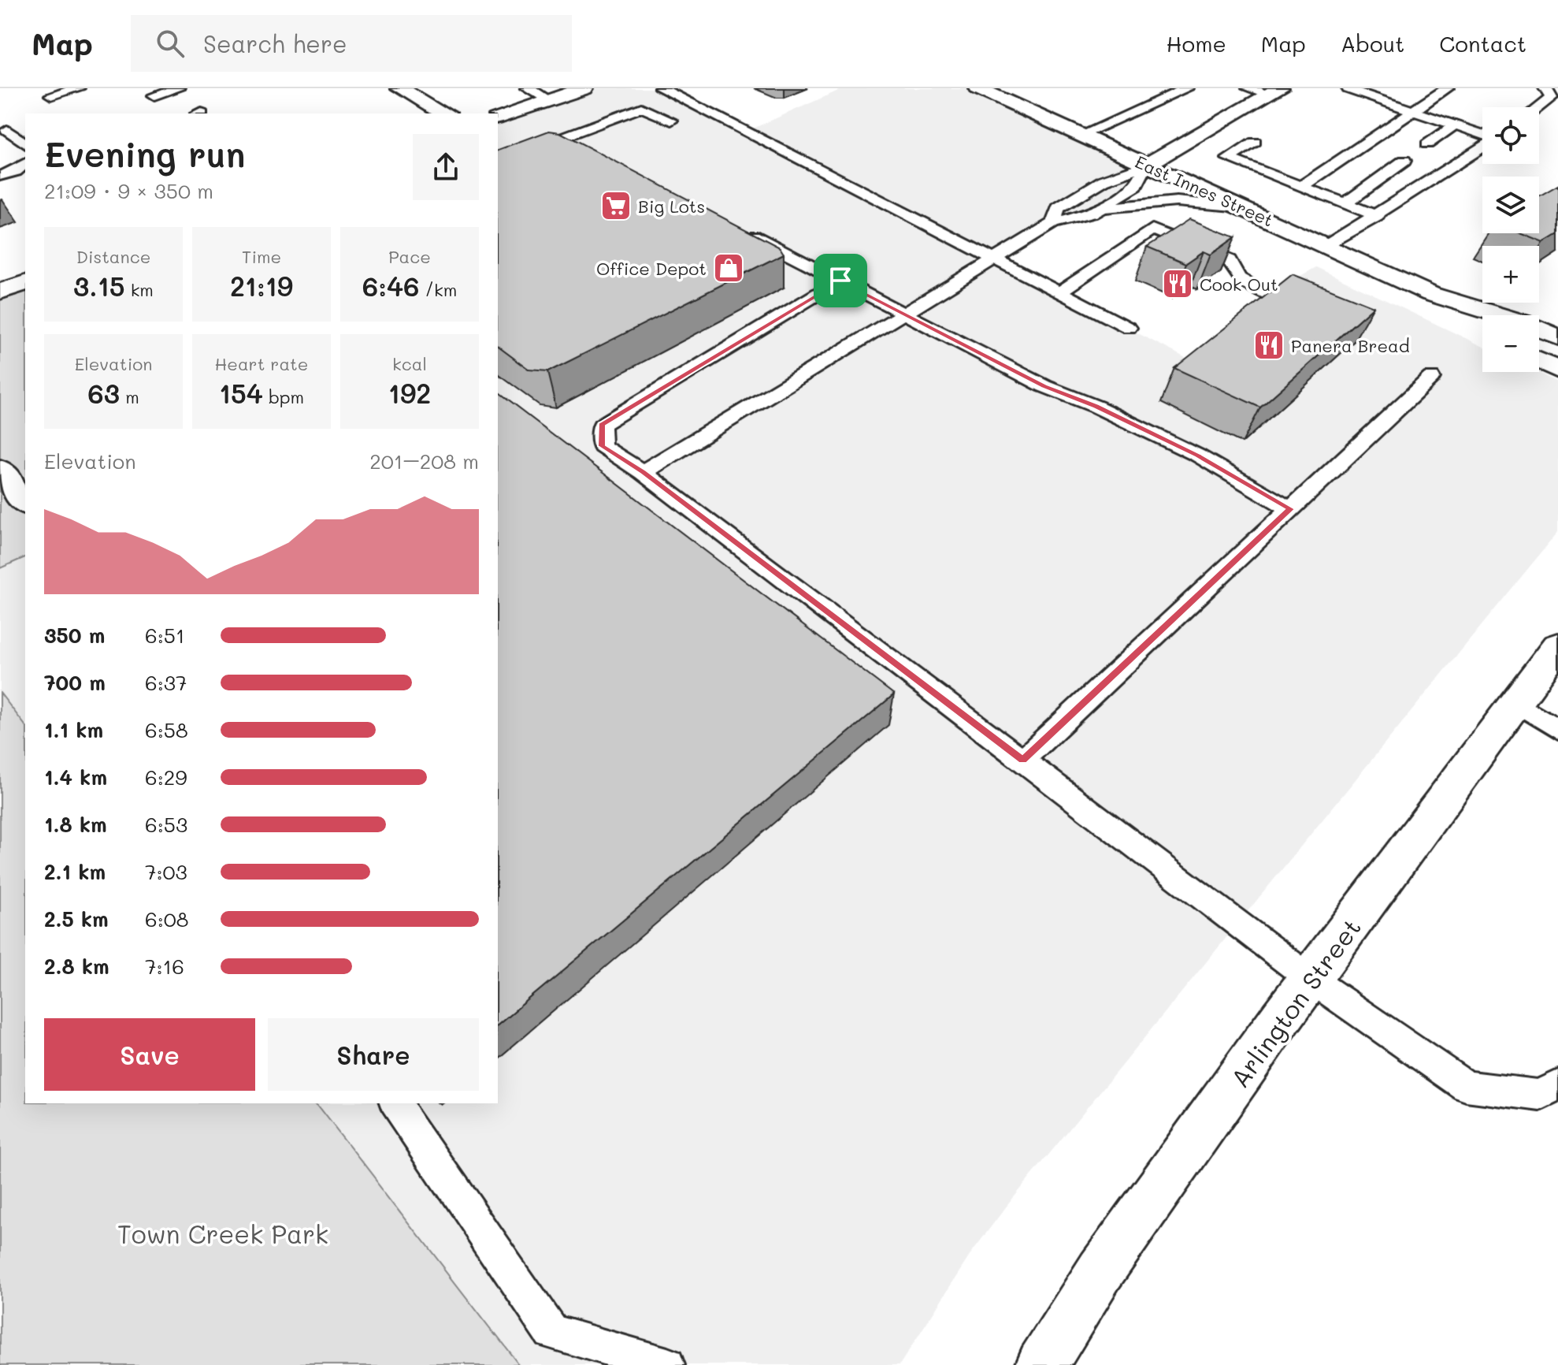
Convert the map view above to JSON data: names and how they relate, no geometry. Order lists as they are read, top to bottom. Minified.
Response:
{"streets":{"street":["East Innes Street","Arlington Street"]},"parks":["Town Creek Park"],"places":{"supermarket":["Big Lots"],"shop":["Office Depot"],"restaurant":["Cook Out","Panera Bread"]},"page":{"header":"Map","search":"Search here","nav":["Home","Map","About","Contact"],"map_buttons":["+","−"],"heading":["Evening run","21:09 · 9 × 350 m"],"stats":[["Distance","3.15 km"],["Time","21:19"],["Pace","6:46 /km"],["Elevation","63 m"],["Heart rate","154 bpm"],["kcal","192"]],"chart":["Elevation","201–208 m"],"list":[{"name":"350 m","note":"6:51"},{"name":"700 m","note":"6:37"},{"name":"1.1 km","note":"6:58"},{"name":"1.4 km","note":"6:29"},{"name":"1.8 km","note":"6:53"},{"name":"2.1 km","note":"7:03"},{"name":"2.5 km","note":"6:08"},{"name":"2.8 km","note":"7:16"}],"buttons":["Save","Share"]}}
